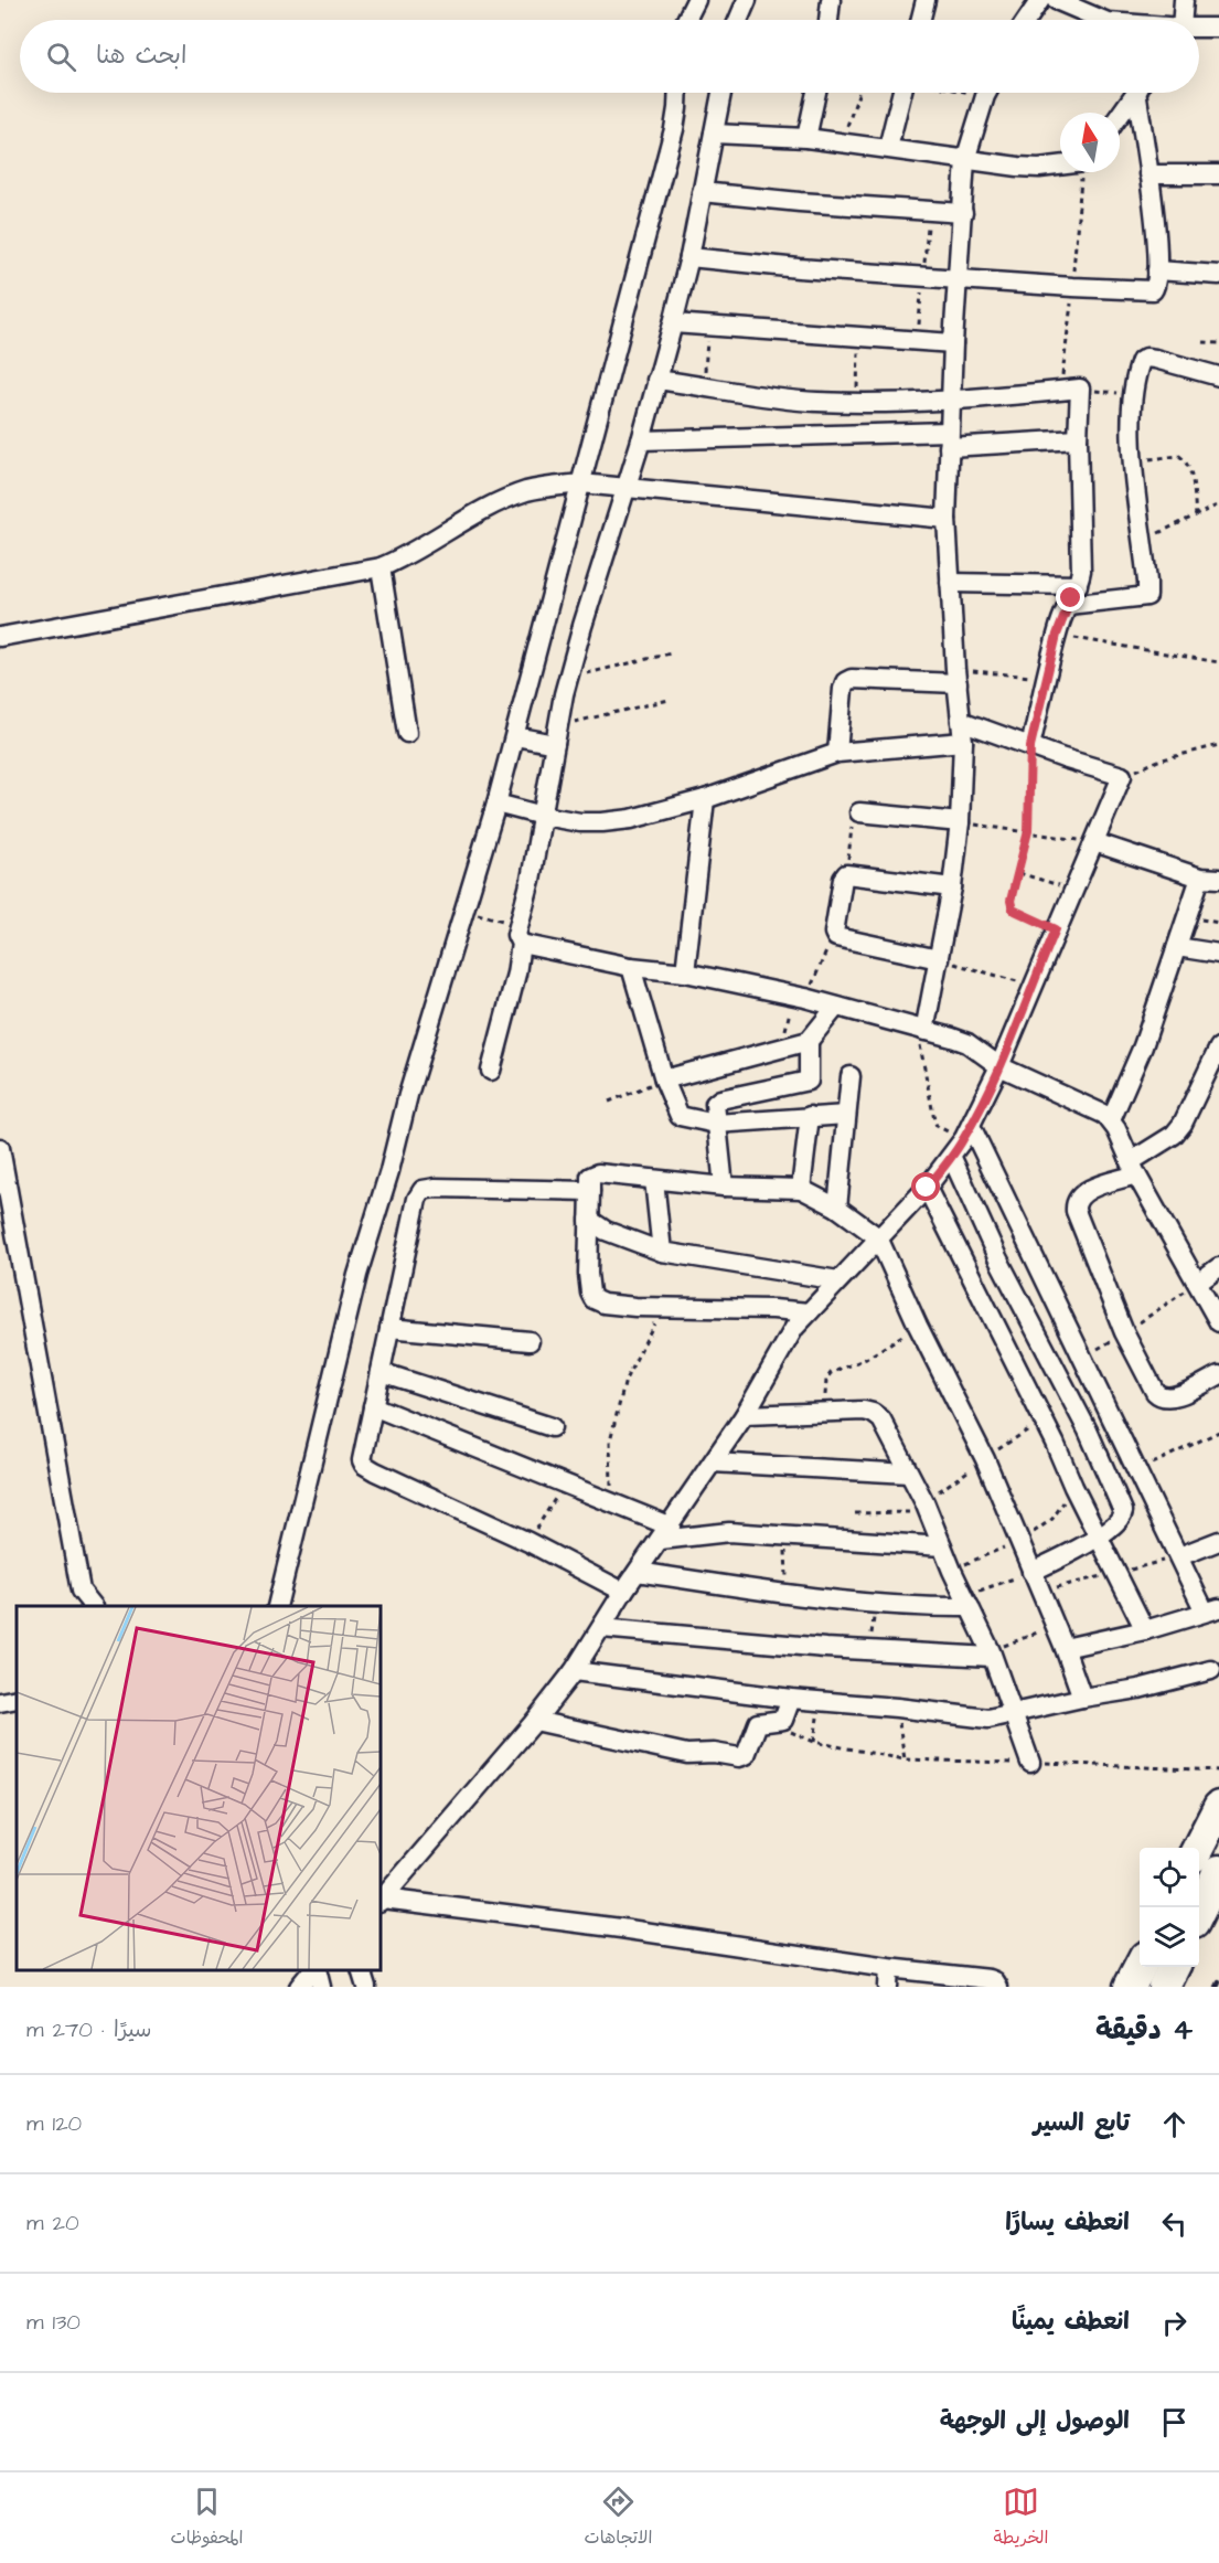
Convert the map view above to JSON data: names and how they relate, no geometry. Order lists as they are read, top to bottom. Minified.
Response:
{"north":"top","page":{"search":"ابحث هنا","heading":["4 دقيقة","سيرًا · 270 m"],"list":[["تابع السير","120 m"],["انعطف يسارًا","20 m"],["انعطف يمينًا","130 m"],"الوصول إلى الوجهة"],"nav":["الخريطة","الاتجاهات","المحفوظات"]}}
